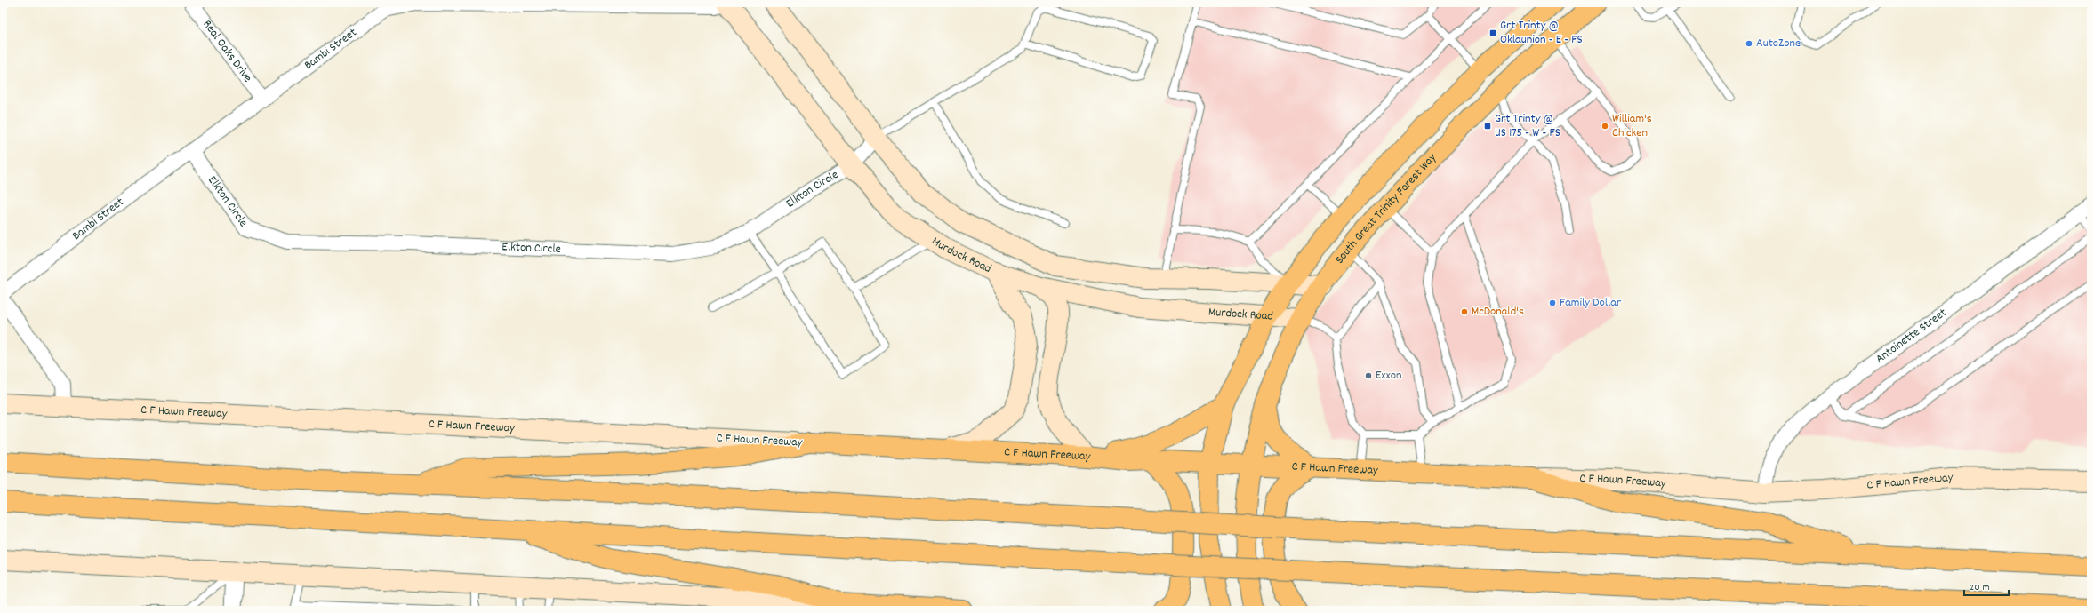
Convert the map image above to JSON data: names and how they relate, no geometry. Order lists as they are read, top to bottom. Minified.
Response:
{"streets":{"main road":["South Great Trinity Forest Way","Murdock Road","C F Hawn Freeway"],"street":["Bambi Street","Real Oaks Drive","Elkton Circle","Antoinette Street"]},"crossings":[["Bambi Street","Real Oaks Drive"],["Bambi Street","Elkton Circle"],["Bambi Street","Murdock Road"],["Elkton Circle","Murdock Road"],["South Great Trinity Forest Way","Murdock Road"],["South Great Trinity Forest Way","C F Hawn Freeway"],["Antoinette Street","C F Hawn Freeway"]],"places":{"transit":["Grt Trinty @ Oklaunion - E - FS","Grt Trinty @ US 175 - W - FS"],"other":["AutoZone","William's Chicken","Family Dollar","McDonald's","Exxon"]},"scale_bar":"20 m"}
